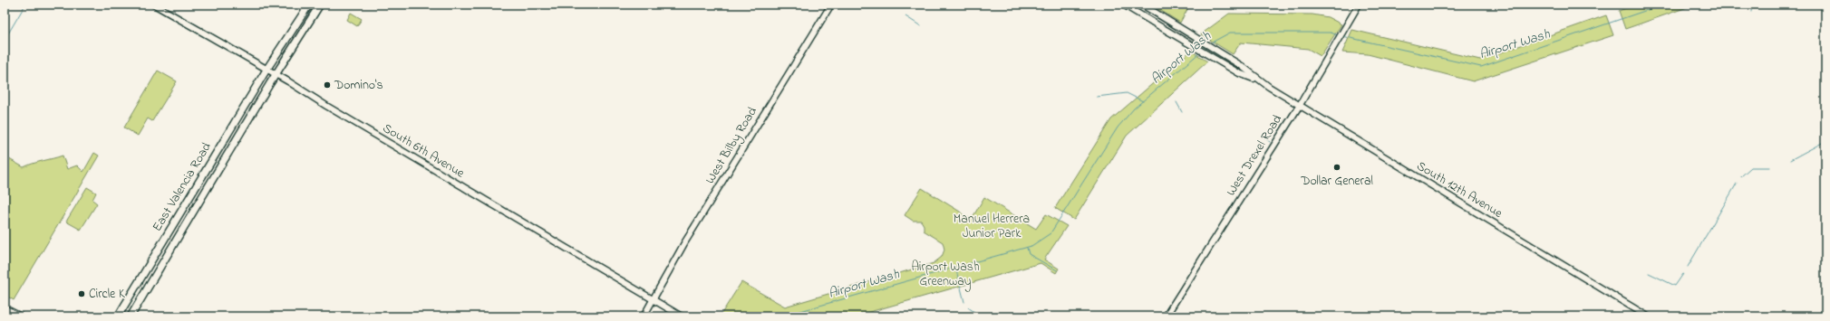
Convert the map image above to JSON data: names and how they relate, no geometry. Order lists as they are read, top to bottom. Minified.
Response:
{"streets":{"main road":["East Valencia Road"],"street":["West Bilby Road","South 6th Avenue","West Drexel Road","South 12th Avenue"]},"crossings":[["West Bilby Road","South 6th Avenue"],["South 6th Avenue","East Valencia Road"],["West Drexel Road","South 12th Avenue"]],"water":["Airport Wash"],"parks":["Manuel Herrera Junior Park","Airport Wash Greenway"],"places":["Domino's","Dollar General","Circle K"]}
